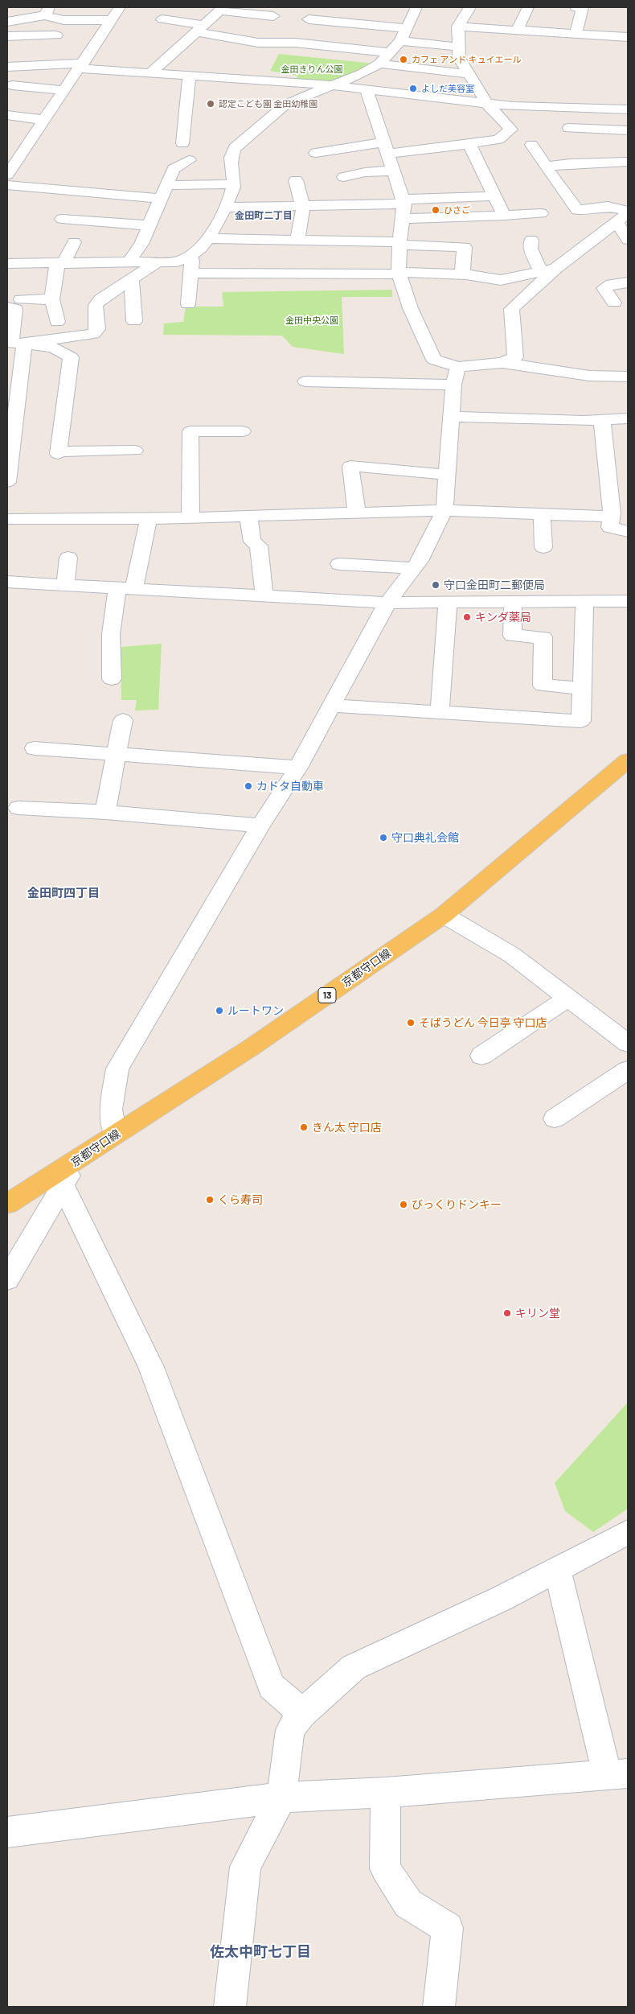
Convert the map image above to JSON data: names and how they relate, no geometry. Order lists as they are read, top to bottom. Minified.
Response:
{"streets":{"main road":["京都守口線","13"]},"districts":["金田町二丁目","金田町四丁目","佐太中町七丁目"],"parks":["金田きりん公園","金田中央公園"],"places":["カフェ アンド キュイエール","よしだ美容室","認定こども園 金田幼稚園","ひさご","守口金田町二郵便局","キンダ薬局","カドタ自動車","守口典礼会館","ルートワン","そばうどん 今日亭 守口店","きん太 守口店","くら寿司","びっくりドンキー","キリン堂"]}
